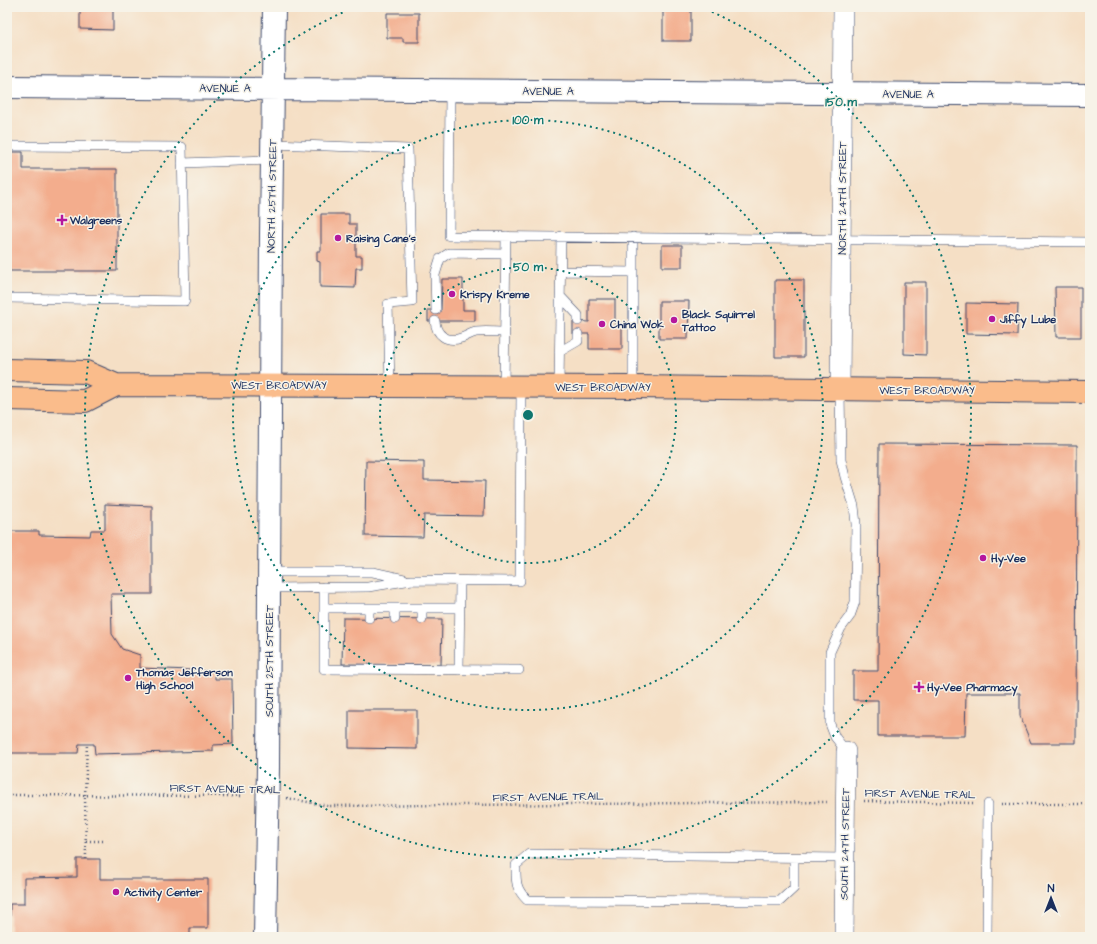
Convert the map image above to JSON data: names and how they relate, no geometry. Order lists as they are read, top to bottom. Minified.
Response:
{"streets":{"main road":["WEST BROADWAY"],"street":["AVENUE A","NORTH 25TH STREET","NORTH 24TH STREET","SOUTH 25TH STREET","SOUTH 24TH STREET"],"path":["FIRST AVENUE TRAIL"]},"crossings":[["AVENUE A","NORTH 25TH STREET"],["AVENUE A","NORTH 24TH STREET"],["NORTH 25TH STREET","WEST BROADWAY"],["NORTH 25TH STREET","SOUTH 25TH STREET"],["NORTH 24TH STREET","WEST BROADWAY"],["WEST BROADWAY","SOUTH 25TH STREET"],["SOUTH 25TH STREET","FIRST AVENUE TRAIL"],["FIRST AVENUE TRAIL","SOUTH 24TH STREET"]],"places":{"health":["Walgreens","Hy-Vee Pharmacy"],"other":["Raising Cane's","Krispy Kreme","Jiffy Lube","Black Squirrel Tattoo","China Wok","Hy-Vee","Thomas Jefferson High School","Activity Center"]},"north":"top","rings":["150 m","100 m","50 m"]}
